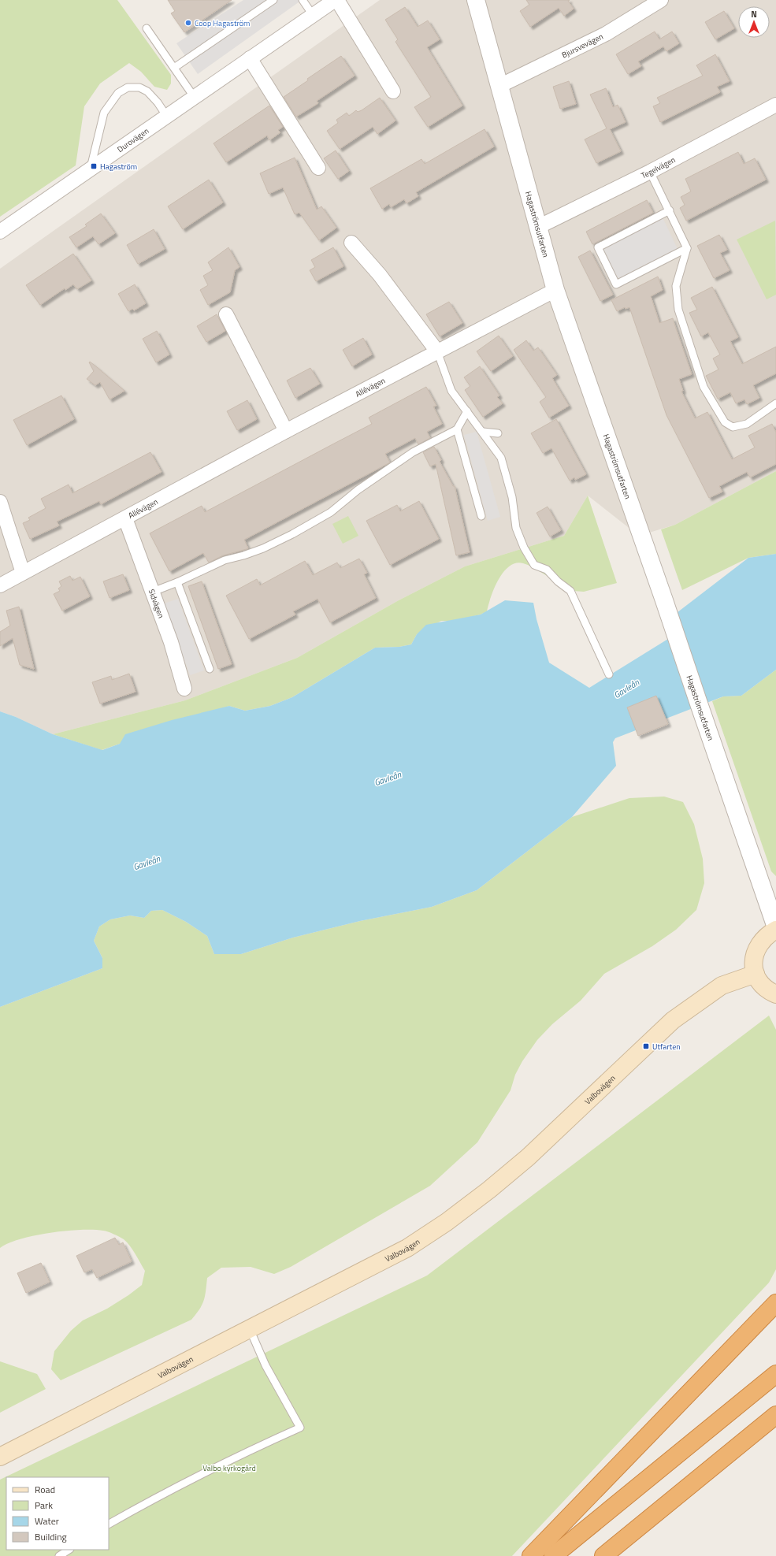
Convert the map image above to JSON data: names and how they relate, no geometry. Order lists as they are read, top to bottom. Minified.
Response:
{"streets":{"main road":["Valbovägen"],"street":["Bjursvevägen","Durovägen","Tegelvägen","Hagaströmsutfarten","Allévägen","Sidvägen"]},"crossings":[["Bjursvevägen","Hagaströmsutfarten"],["Tegelvägen","Hagaströmsutfarten"],["Hagaströmsutfarten","Allévägen"],["Allévägen","Sidvägen"]],"water":["Gavleån"],"parks":["Valbo kyrkogård"],"places":{"other":["Coop Hagaström"],"transit":["Hagaström","Utfarten"]},"legend":["Road","Park","Water","Building"],"north":"top"}
